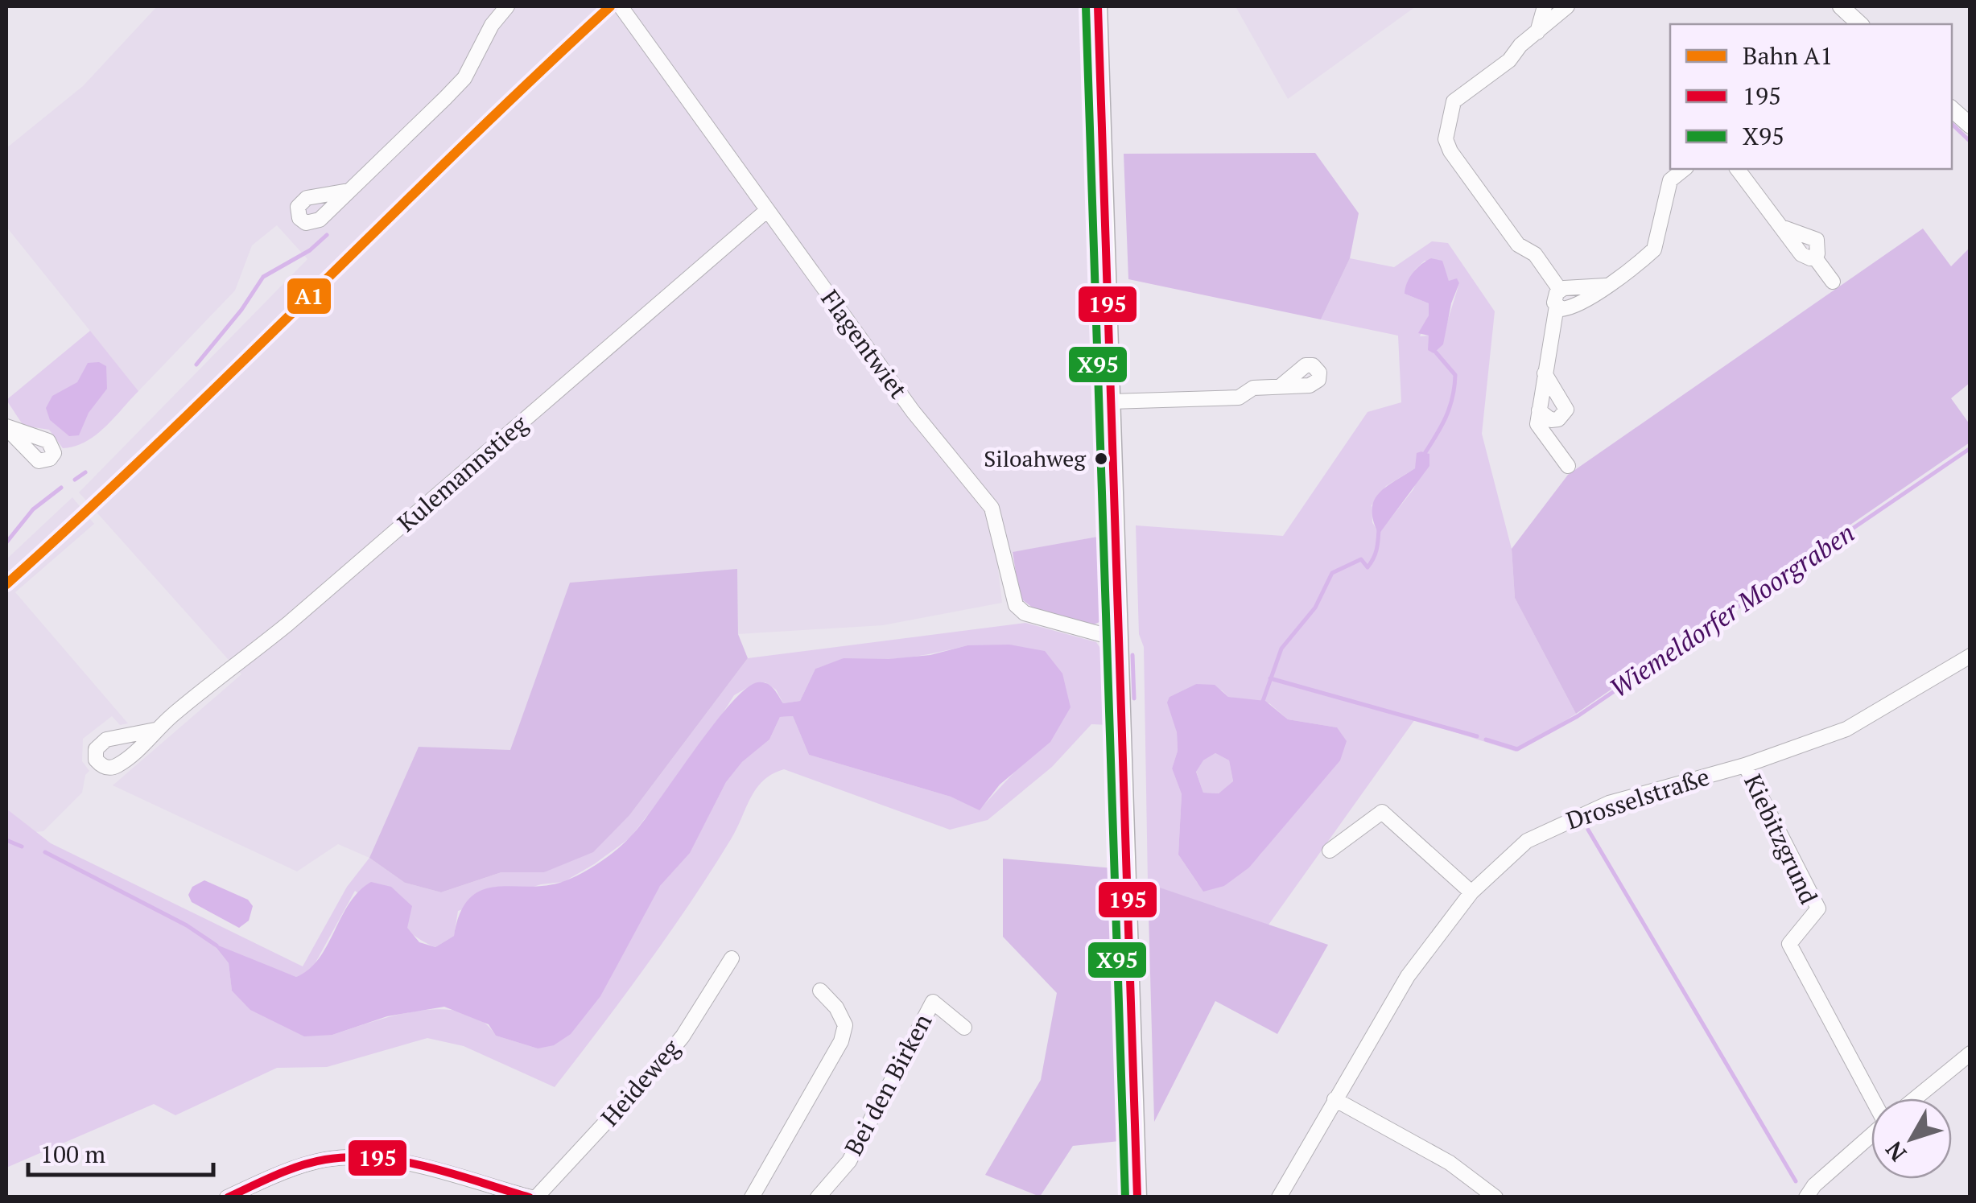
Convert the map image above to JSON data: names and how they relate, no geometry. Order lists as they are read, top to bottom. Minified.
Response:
{"streets":{"street":["Flagentwiet","Kulemannstieg","Drosselstraße","Kiebitzgrund","Heideweg","Bei den Birken"]},"crossings":[["Flagentwiet","Kulemannstieg"],["Drosselstraße","Kiebitzgrund"]],"water":["Wiemeldorfer Moorgraben"],"places":["Siloahweg"],"lines":["rail line A1","transit line 195","transit line X95"],"legend":["Bahn A1","195","X95"],"scale_bar":"100 m","north":"bottom left"}
